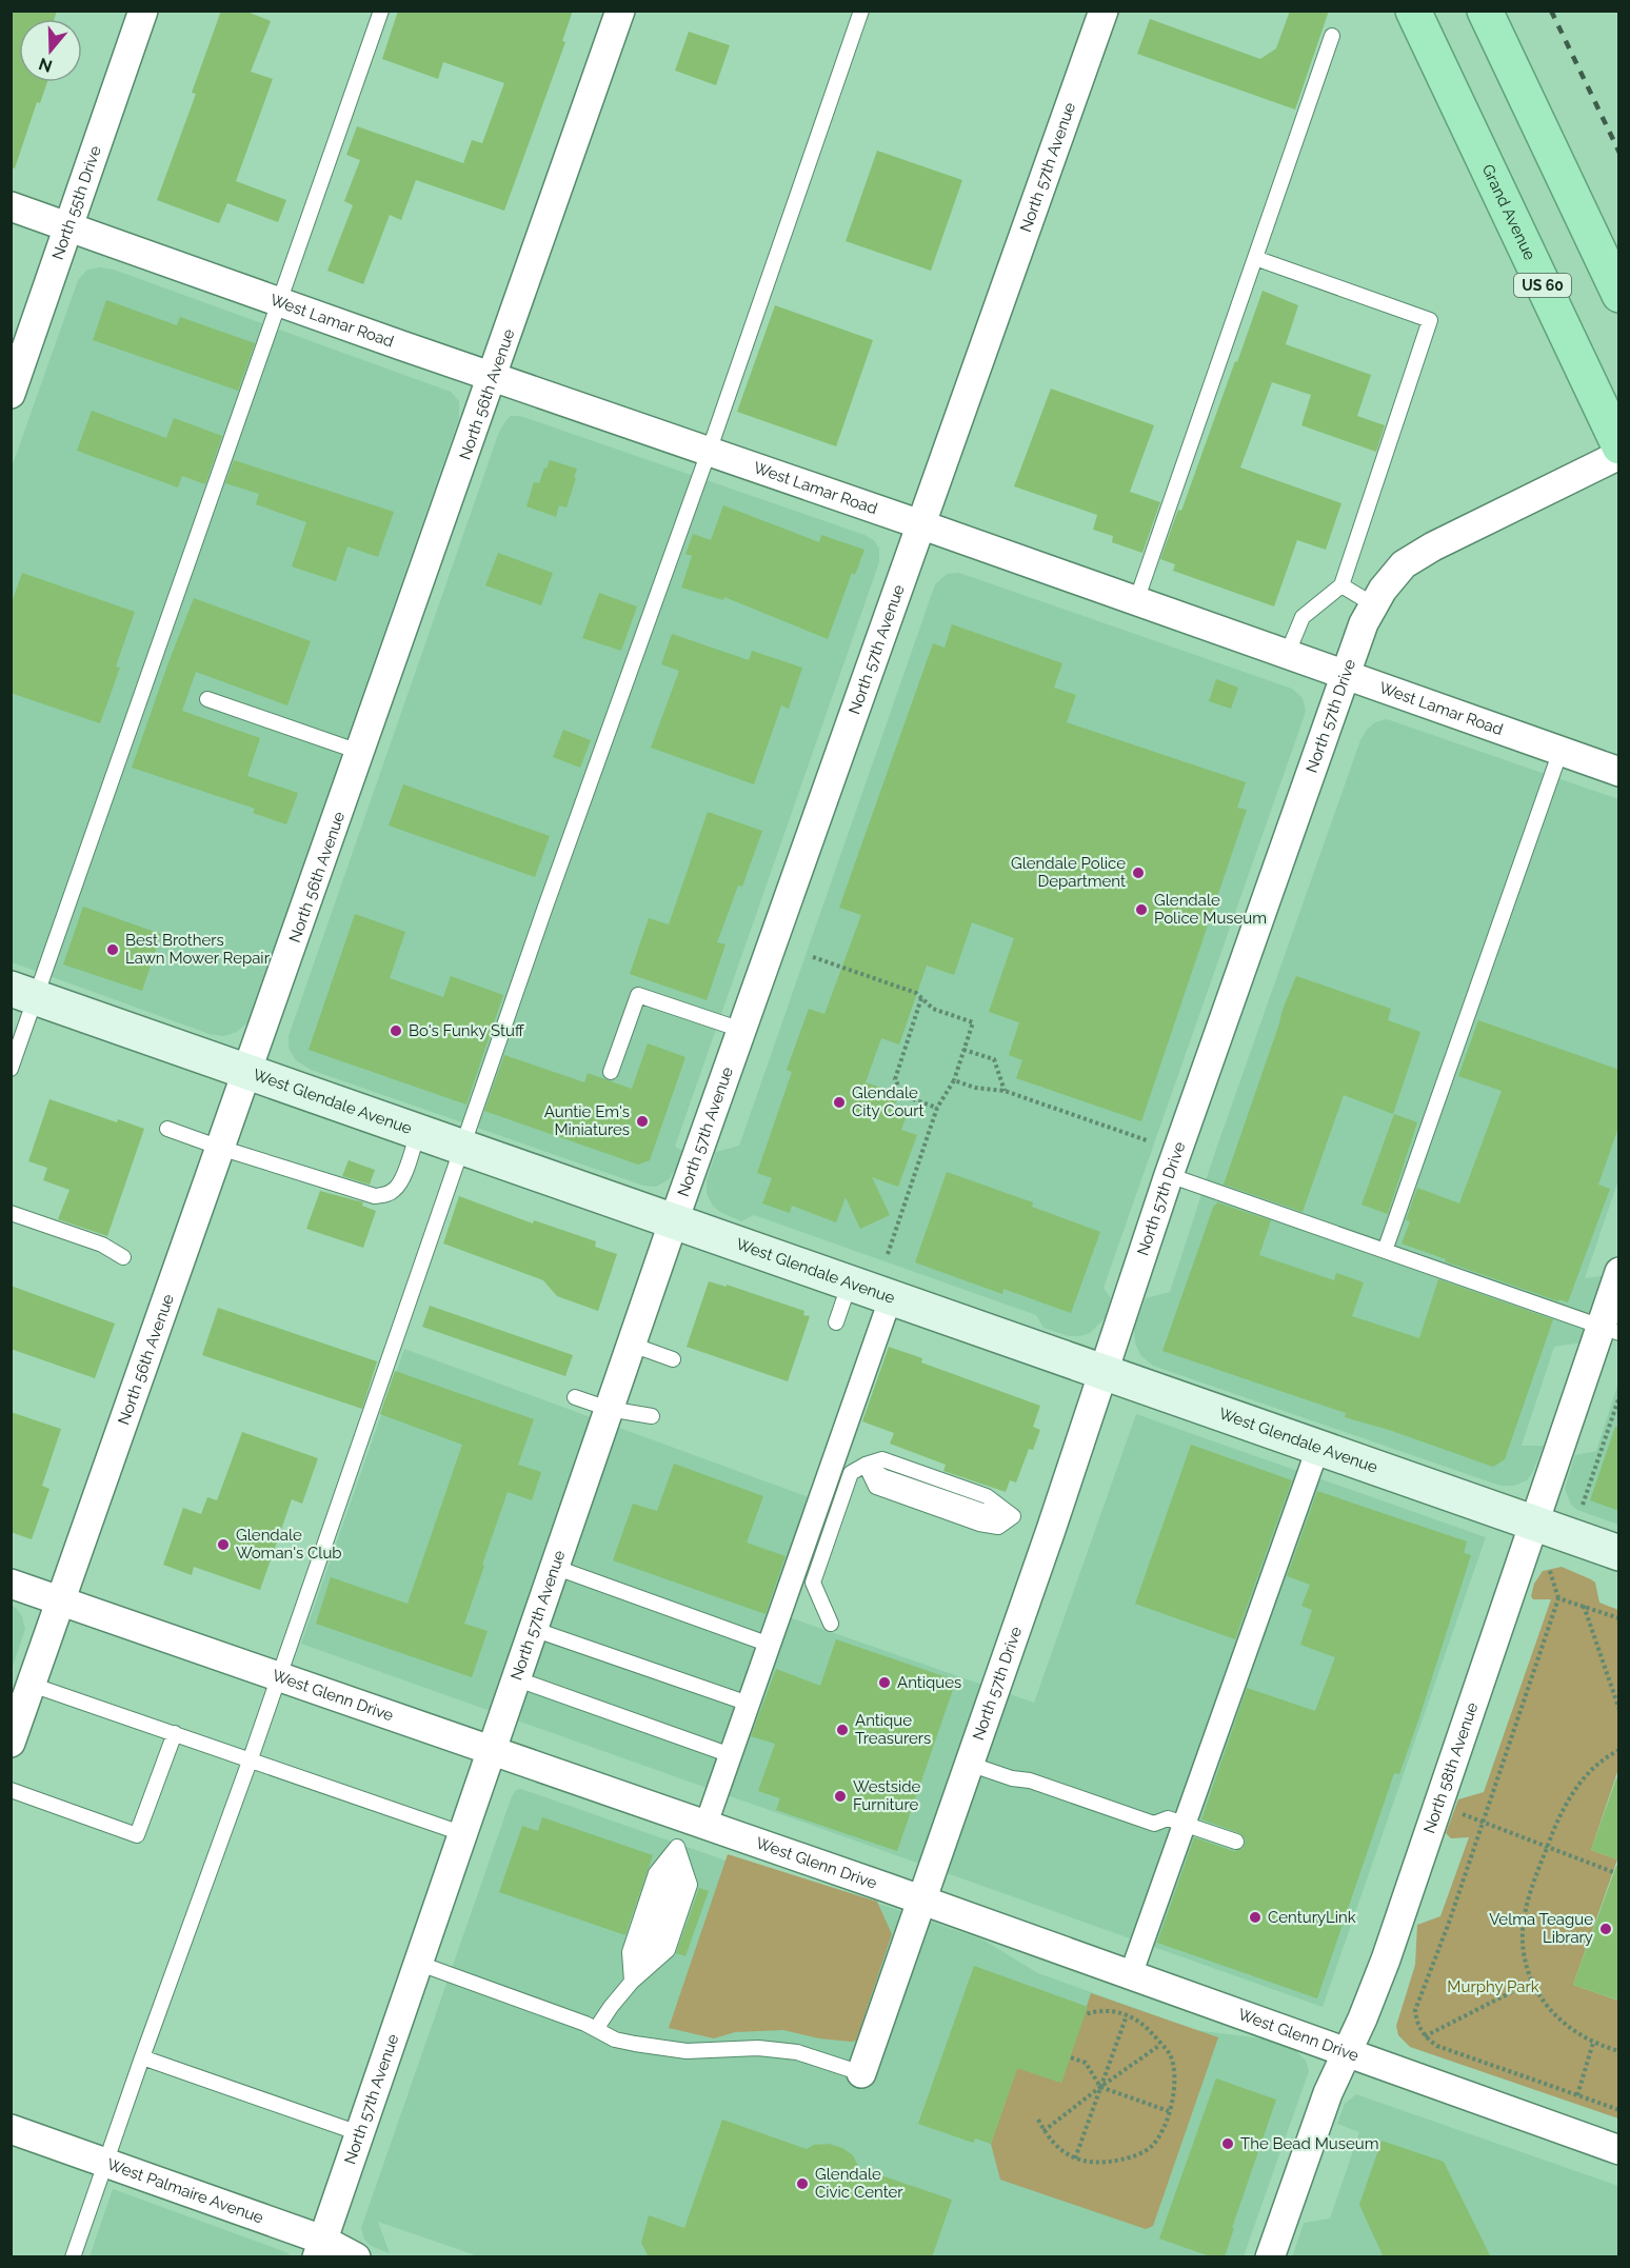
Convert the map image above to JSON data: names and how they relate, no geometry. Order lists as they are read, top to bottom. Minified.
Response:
{"streets":{"highway":["Grand Avenue","US 60"],"main road":["West Glendale Avenue"],"street":["North 57th Avenue","North 55th Drive","West Lamar Road","North 56th Avenue","North 57th Drive","West Glenn Drive","North 58th Avenue","West Palmaire Avenue"]},"crossings":[["North 57th Avenue","West Lamar Road"],["North 57th Avenue","West Glendale Avenue"],["North 57th Avenue","West Glenn Drive"],["North 57th Avenue","West Palmaire Avenue"],["North 55th Drive","West Lamar Road"],["West Lamar Road","North 56th Avenue"],["West Lamar Road","North 57th Drive"],["North 56th Avenue","West Glendale Avenue"],["North 56th Avenue","West Glenn Drive"],["North 57th Drive","West Glendale Avenue"],["North 57th Drive","West Glenn Drive"],["West Glendale Avenue","North 58th Avenue"],["West Glenn Drive","North 58th Avenue"]],"parks":["Murphy Park"],"places":["Glendale Police Department","Glendale Police Museum","Best Brothers Lawn Mower Repair","Bo's Funky Stuff","Glendale City Court","Auntie Em's Miniatures","Glendale Woman's Club","Antiques","Antique Treasurers","Westside Furniture","CenturyLink","Velma Teague Library","The Bead Museum","Glendale Civic Center"],"north":"bottom"}
